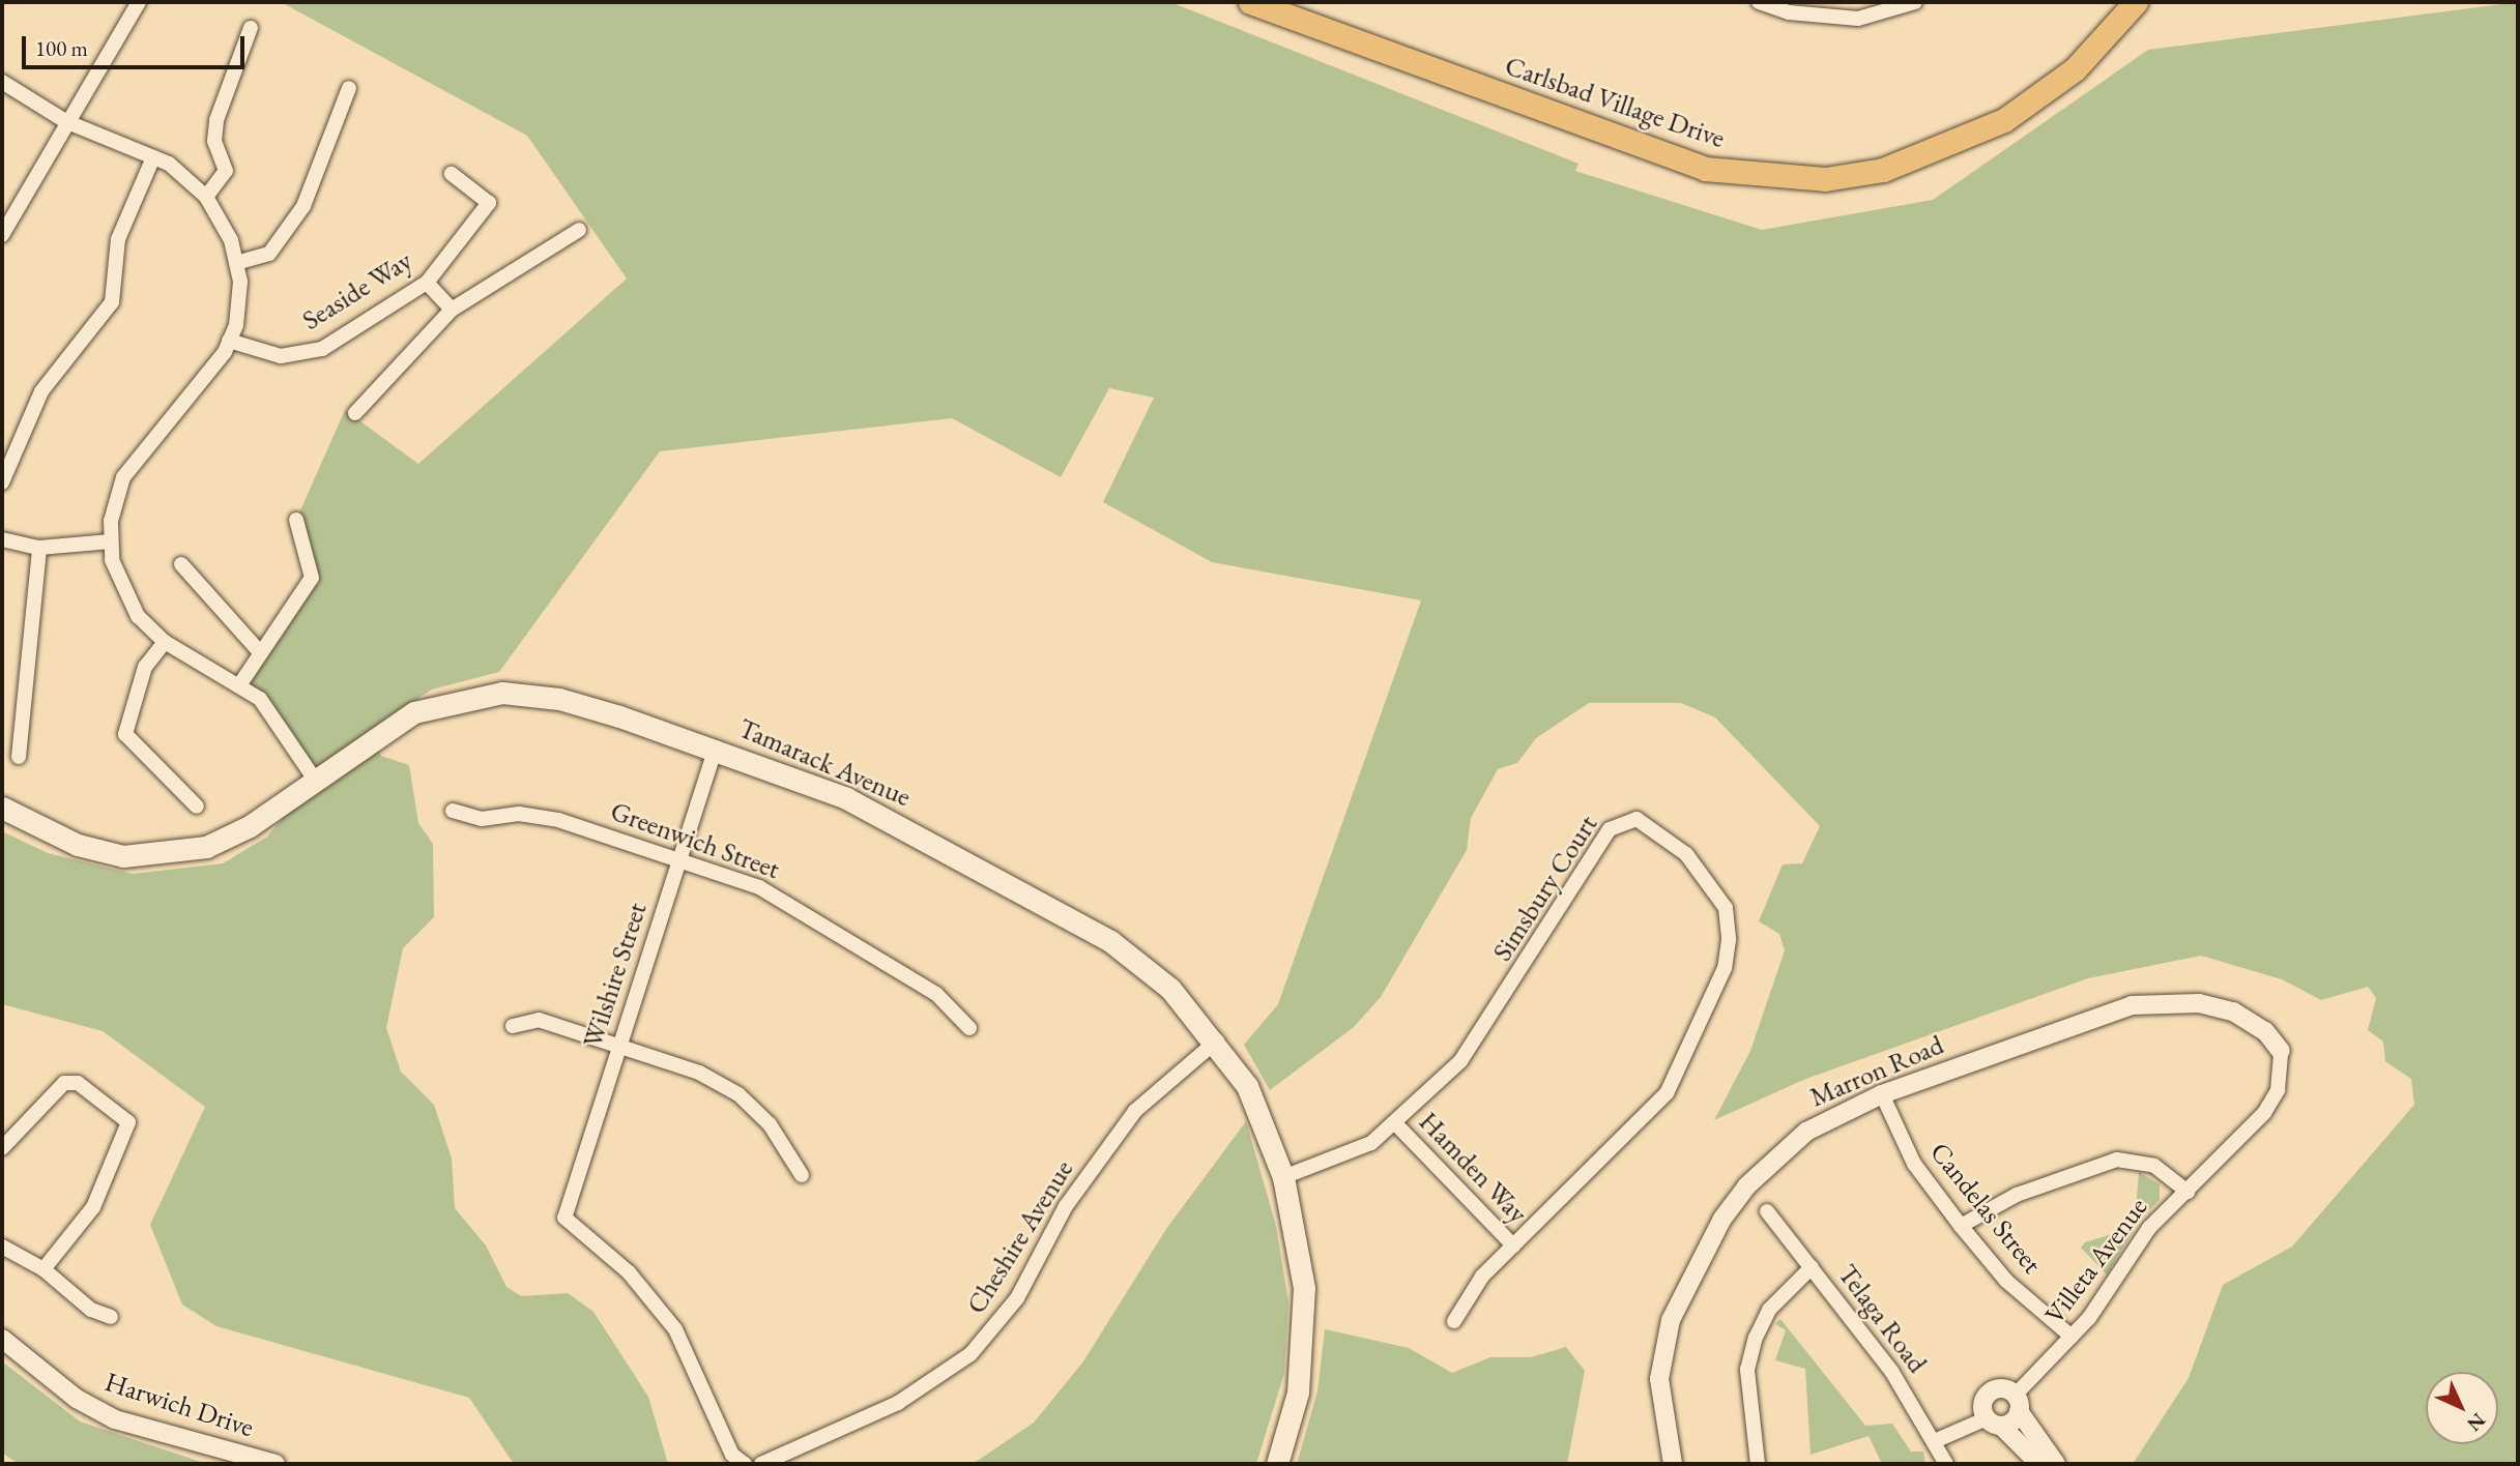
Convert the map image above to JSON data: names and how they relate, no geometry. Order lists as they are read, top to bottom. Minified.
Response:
{"streets":{"main road":["Carlsbad Village Drive","Tamarack Avenue"],"street":["Seaside Way","Greenwich Street","Simsbury Court","Wilshire Street","Marron Road","Hamden Way","Candelas Street","Cheshire Avenue","Villeta Avenue","Telaga Road","Harwich Drive"]},"crossings":[["Tamarack Avenue","Simsbury Court"],["Tamarack Avenue","Wilshire Street"],["Tamarack Avenue","Cheshire Avenue"],["Greenwich Street","Wilshire Street"],["Simsbury Court","Hamden Way"],["Marron Road","Candelas Street"],["Marron Road","Villeta Avenue"],["Candelas Street","Villeta Avenue"]],"scale_bar":"100 m","north":"bottom right"}
